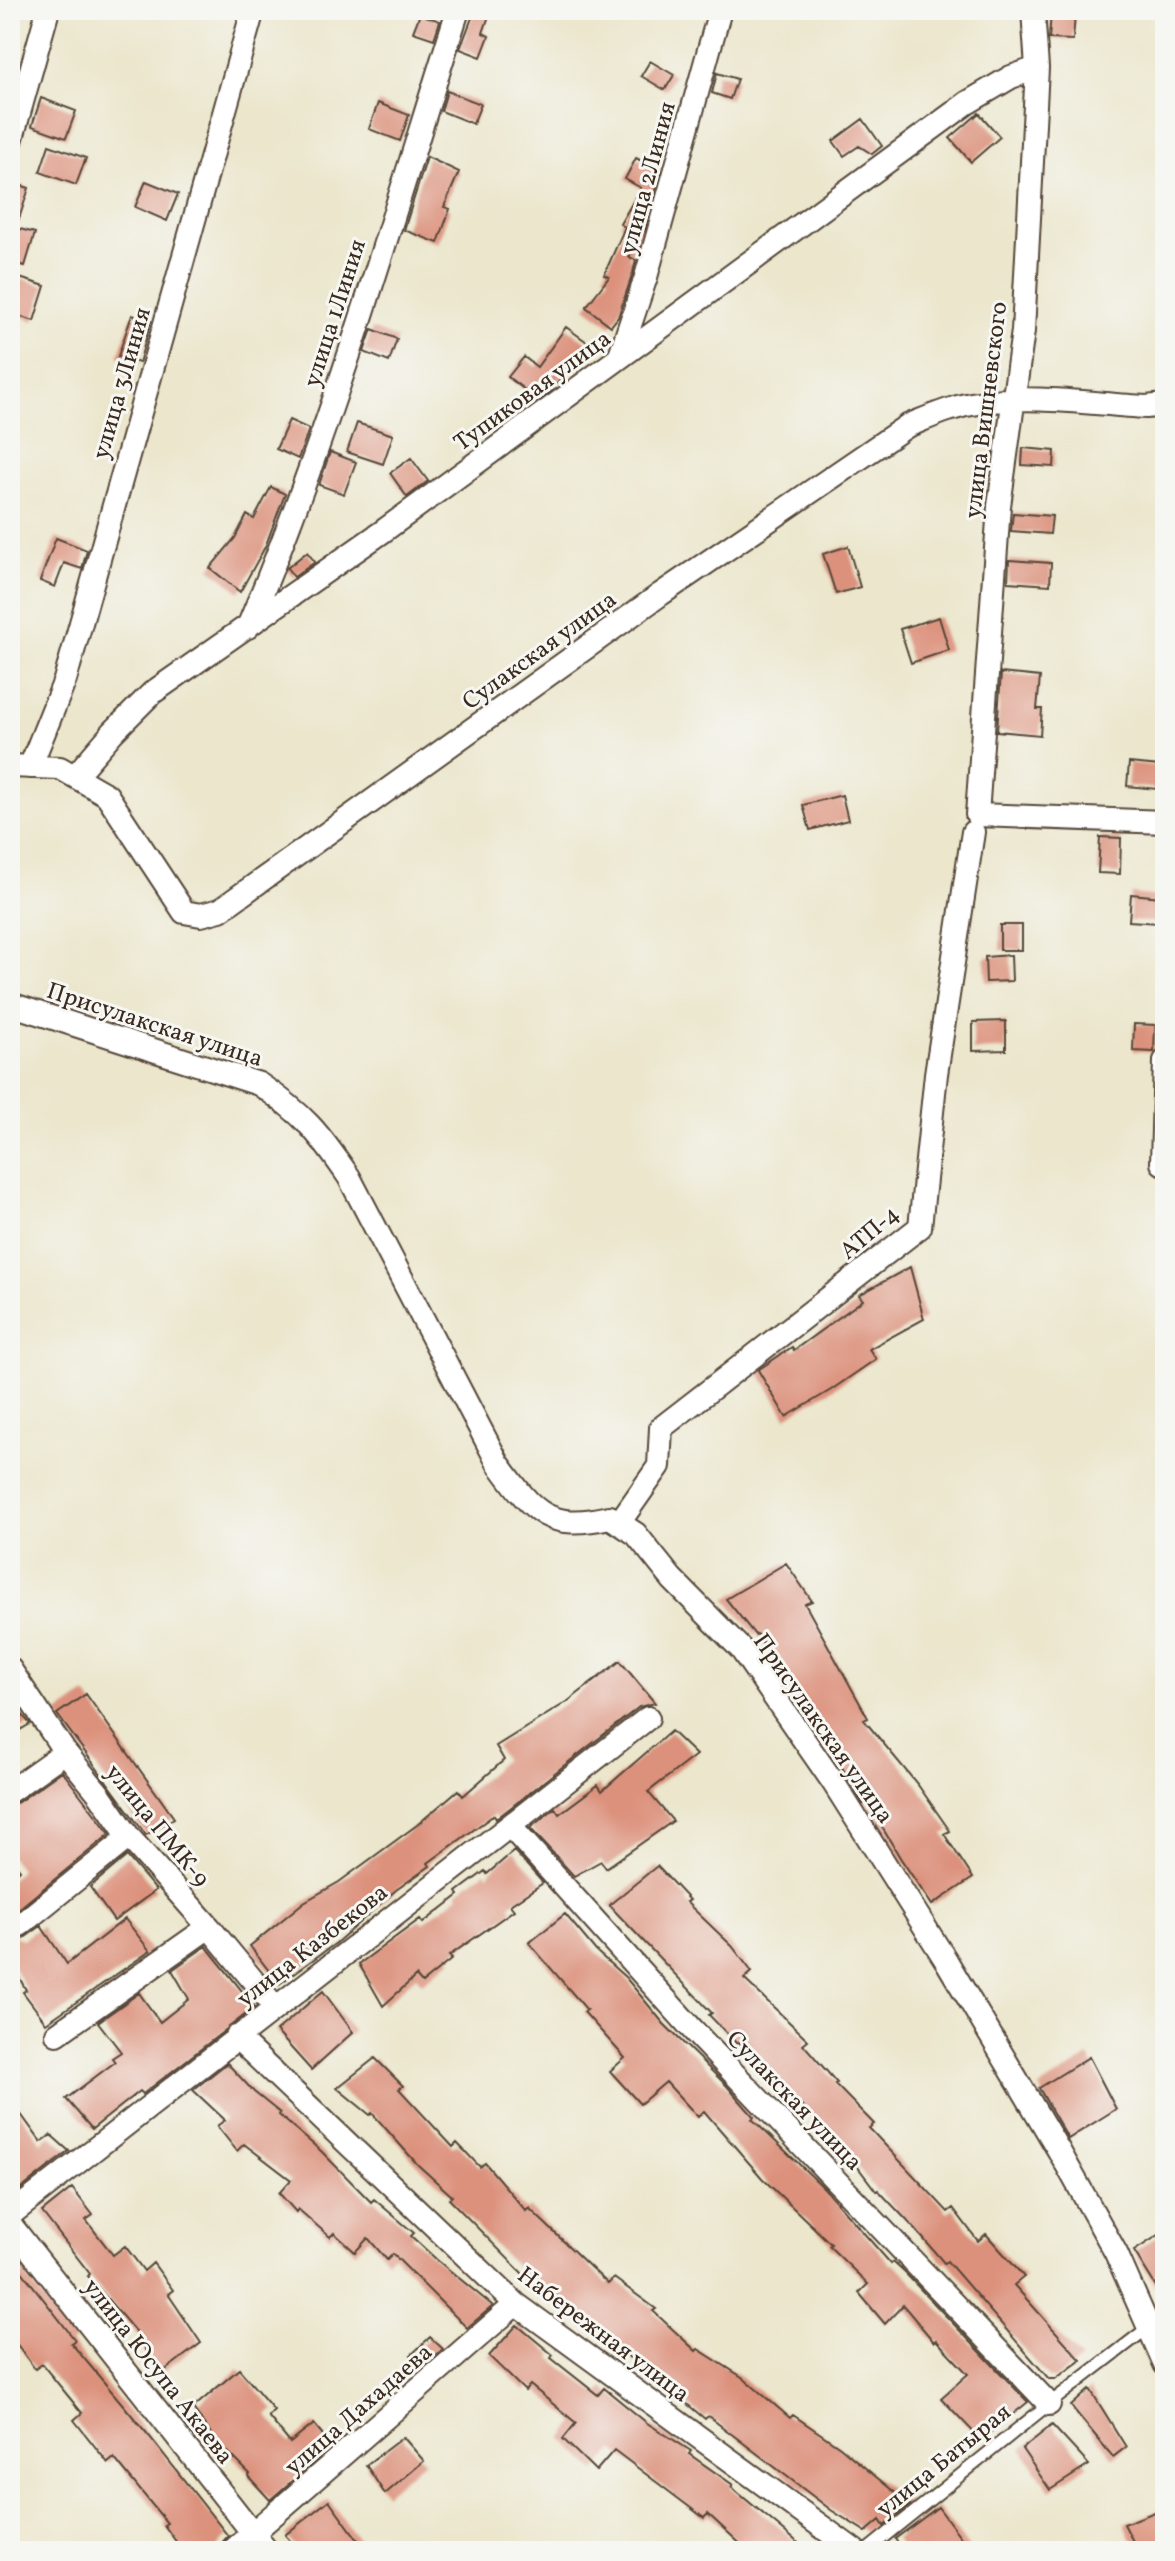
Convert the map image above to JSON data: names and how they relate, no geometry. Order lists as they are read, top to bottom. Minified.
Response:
{"streets":{"street":["улица 2Линия","улица 1Линия","улица 3Линия","Тупиковая улица","улица Вишневского","Сулакская улица","Присулакская улица","АТП-4","улица ПМК-9","улица Казбекова","Набережная улица","улица Юсупа Акаева","улица Дахадаева"],"lane":["улица Батырая"]},"crossings":[["улица 2Линия","Тупиковая улица"],["улица 1Линия","Тупиковая улица"],["улица 3Линия","Сулакская улица"],["Тупиковая улица","улица Вишневского"],["Тупиковая улица","Сулакская улица"],["улица Вишневского","Сулакская улица"],["улица Вишневского","АТП-4"],["Сулакская улица","улица Казбекова"],["Сулакская улица","улица Батырая"],["Присулакская улица","АТП-4"],["Присулакская улица","улица Батырая"],["улица ПМК-9","улица Казбекова"],["улица Казбекова","Набережная улица"],["Набережная улица","улица Дахадаева"],["улица Юсупа Акаева","улица Дахадаева"]]}
